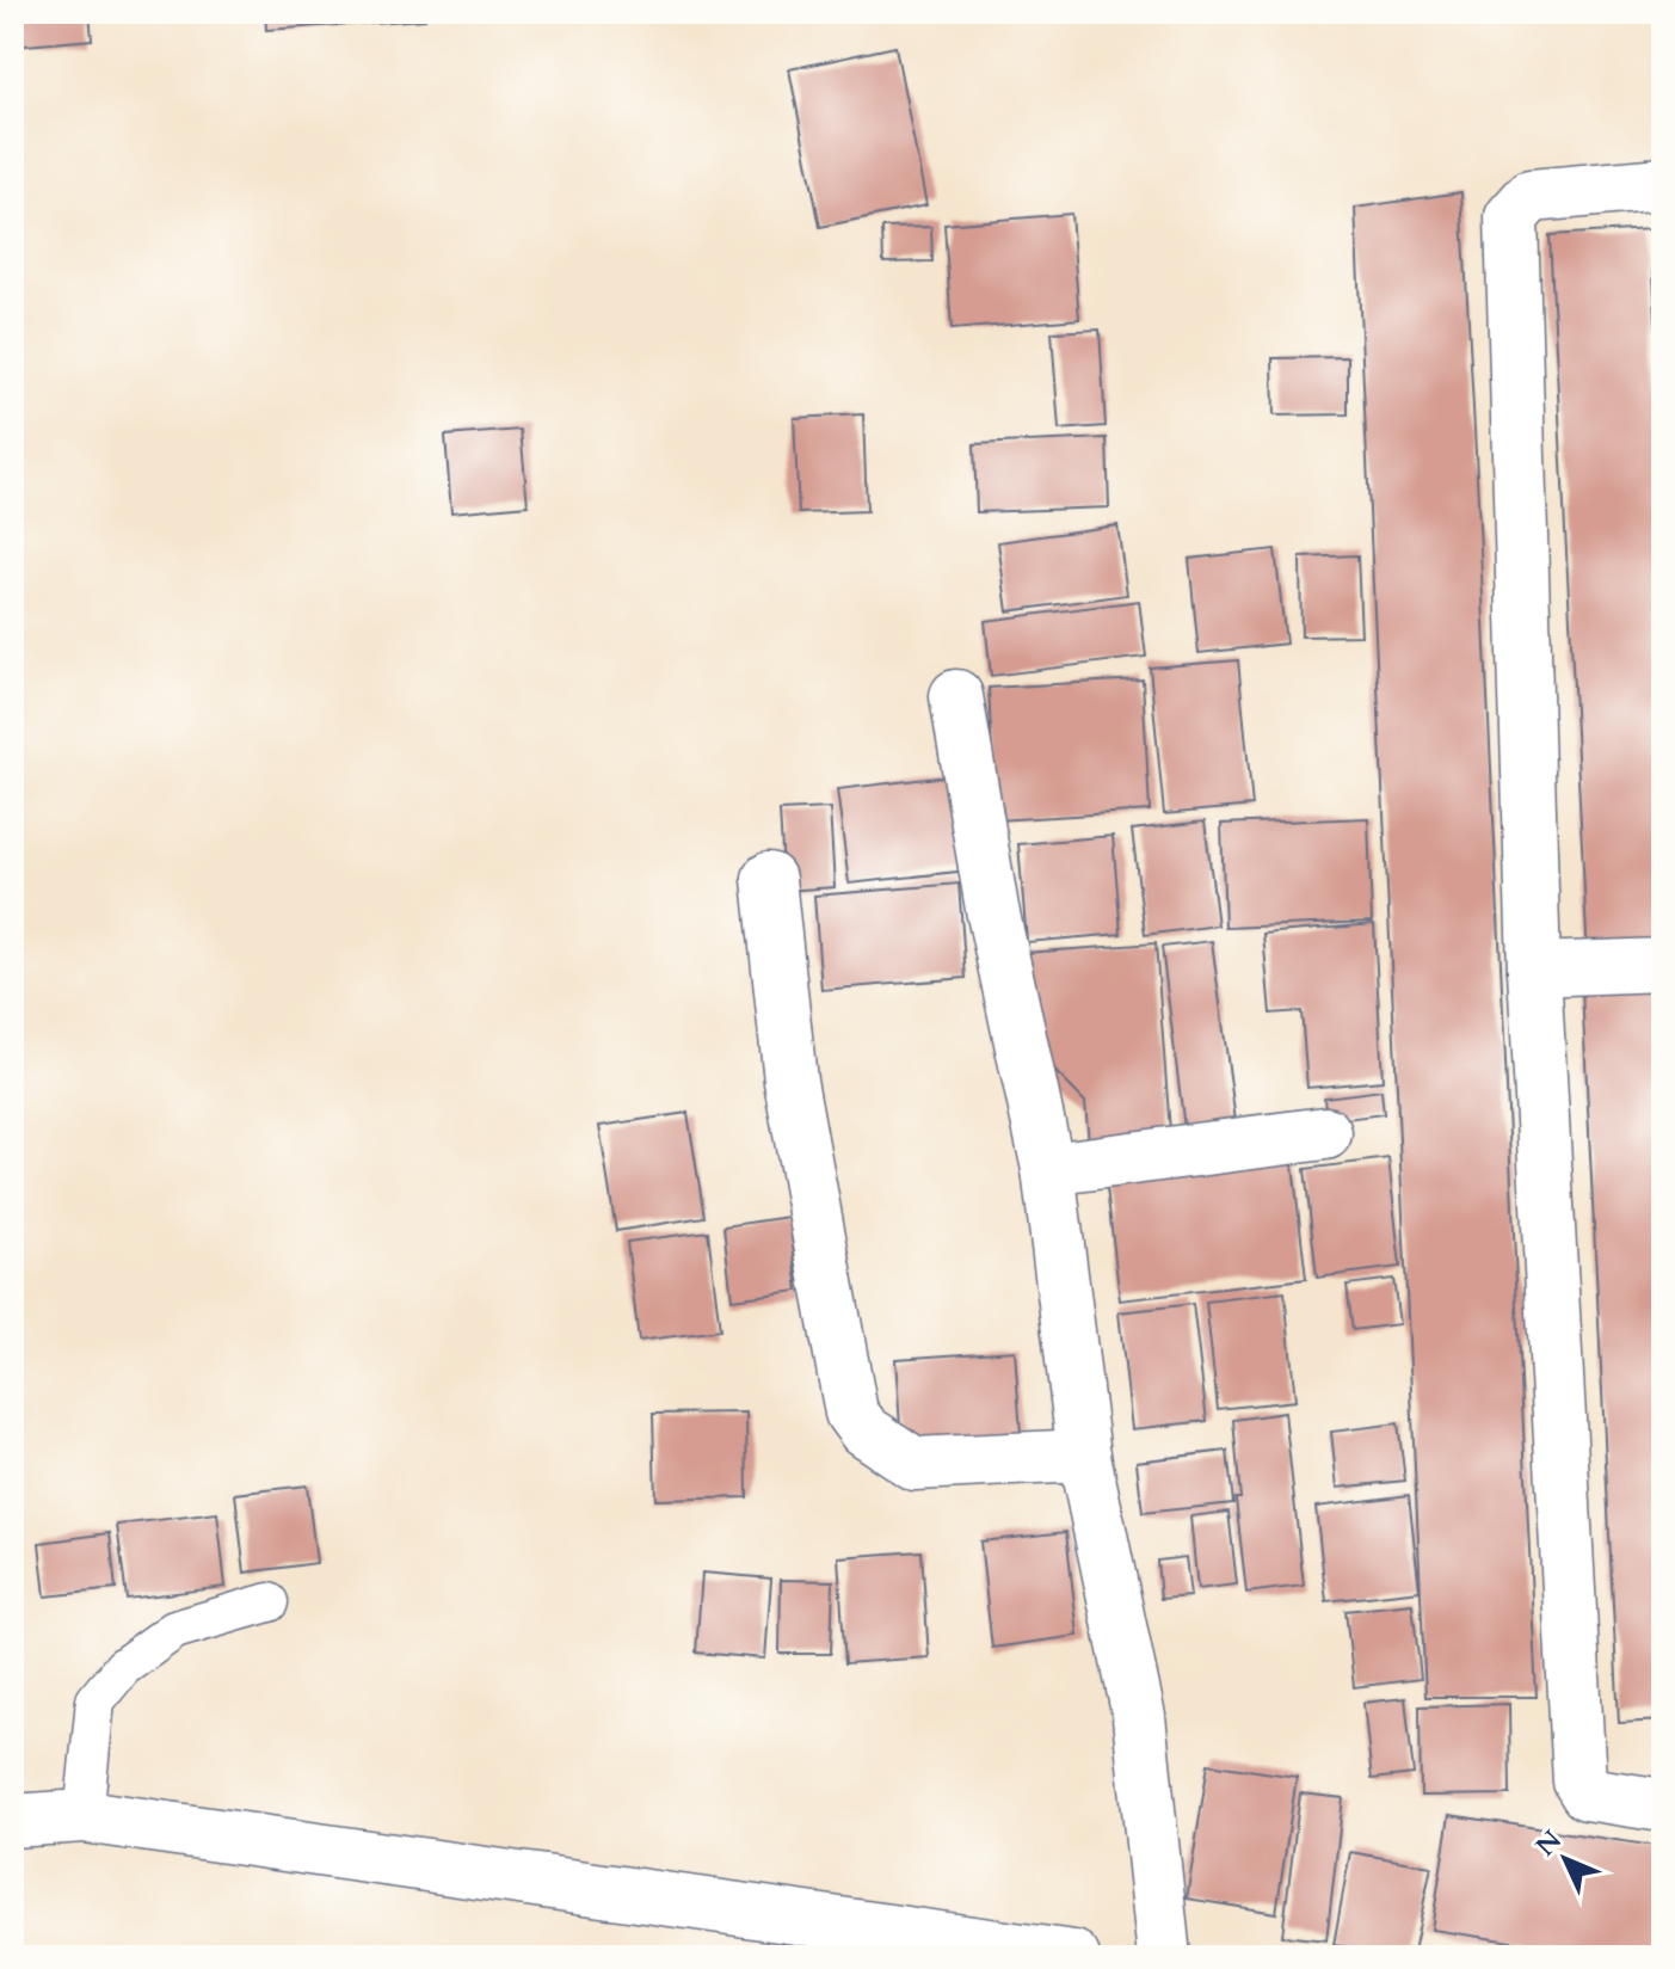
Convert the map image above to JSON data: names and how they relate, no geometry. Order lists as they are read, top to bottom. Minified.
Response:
{"north":"top left"}
